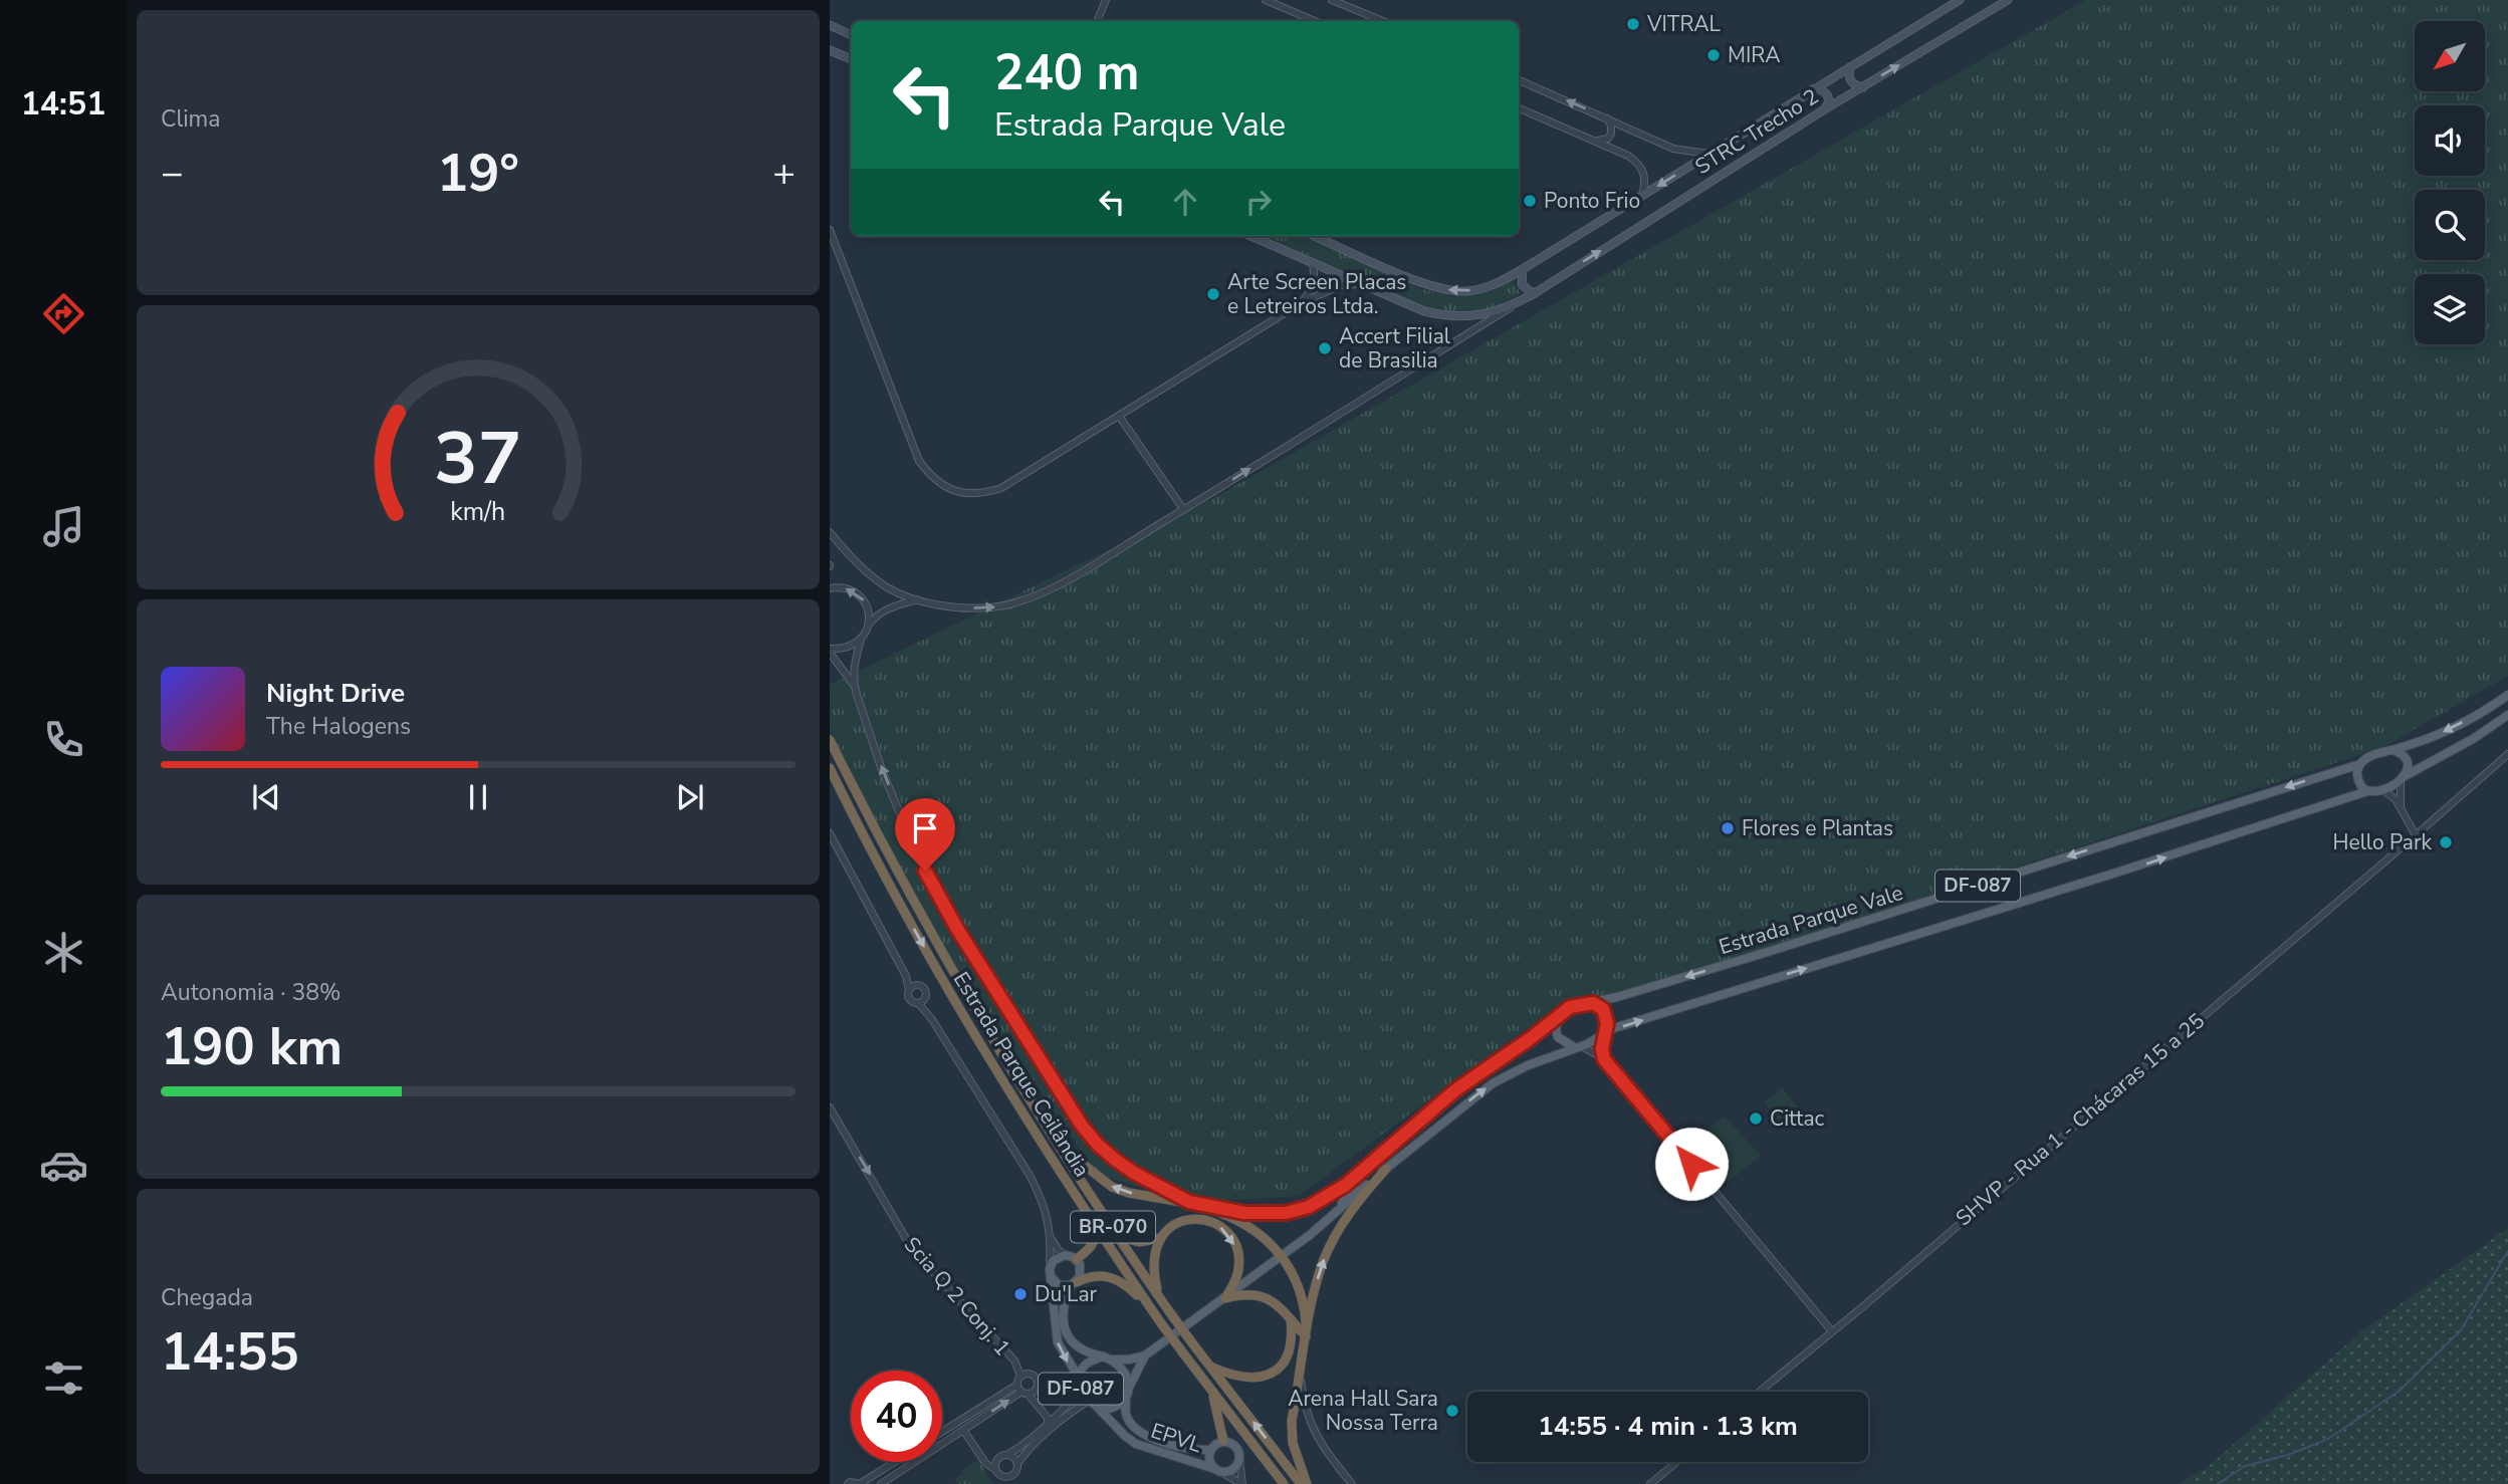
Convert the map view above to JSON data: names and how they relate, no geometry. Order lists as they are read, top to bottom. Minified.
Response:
{"streets":{"highway":["Estrada Parque Ceilândia","BR-070"],"main road":["STRC Trecho 2","DF-087","Estrada Parque Vale","EPVL"],"street":["SHVP - Rua 1 - Chácaras 15 a 25","Scia Q 2 Conj. 1"]},"crossings":[["DF-087","Estrada Parque Vale"],["DF-087","EPVL"]],"one_way":["Scia Q 2 Conj. 1"],"places":["VITRAL","MIRA","Ponto Frio","Arte Screen Placas e Letreiros Ltda.","Accert Filial de Brasilia","Flores e Plantas","Hello Park","Cittac","Du'Lar","Arena Hall Sara Nossa Terra"],"north":"bottom left","page":{"tabs":"14:51","tile":["Clima",["Autonomia · 38%","190 km"],["Chegada","14:55"]],"turn":["240 m","Estrada Parque Vale"],"heat":["−","19°","+"],"song":["Night Drive","The Halogens"],"limit":"40","trip":"14:55 · 4 min · 1.3 km","gauge":["37","km/h"]}}
